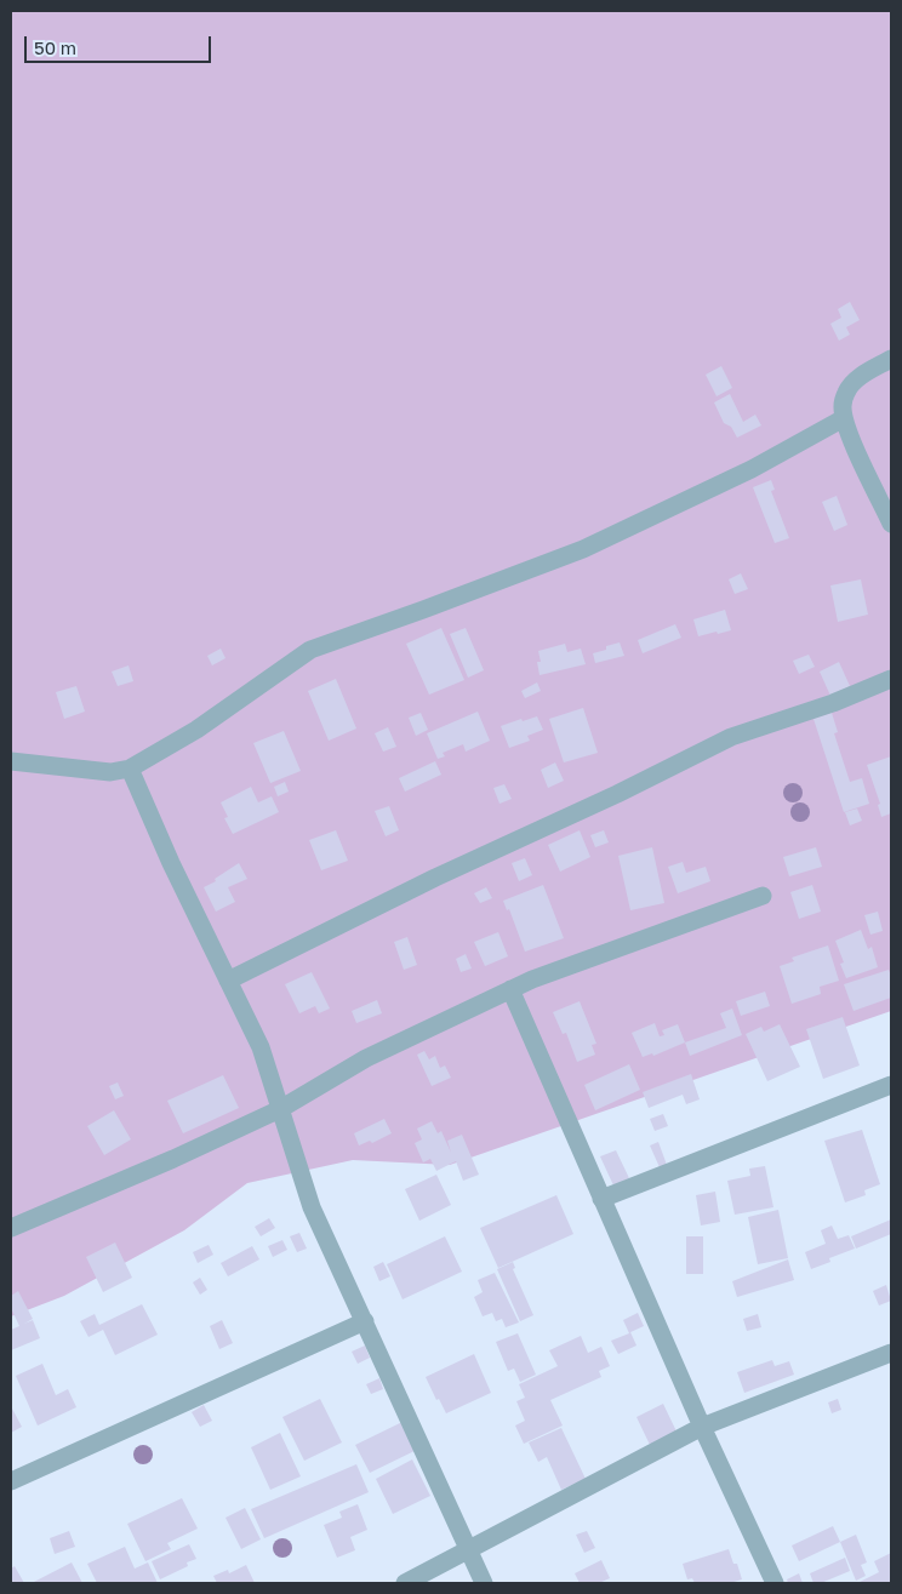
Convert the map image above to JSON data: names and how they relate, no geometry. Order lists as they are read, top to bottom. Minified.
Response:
{"scale_bar":"50 m"}
